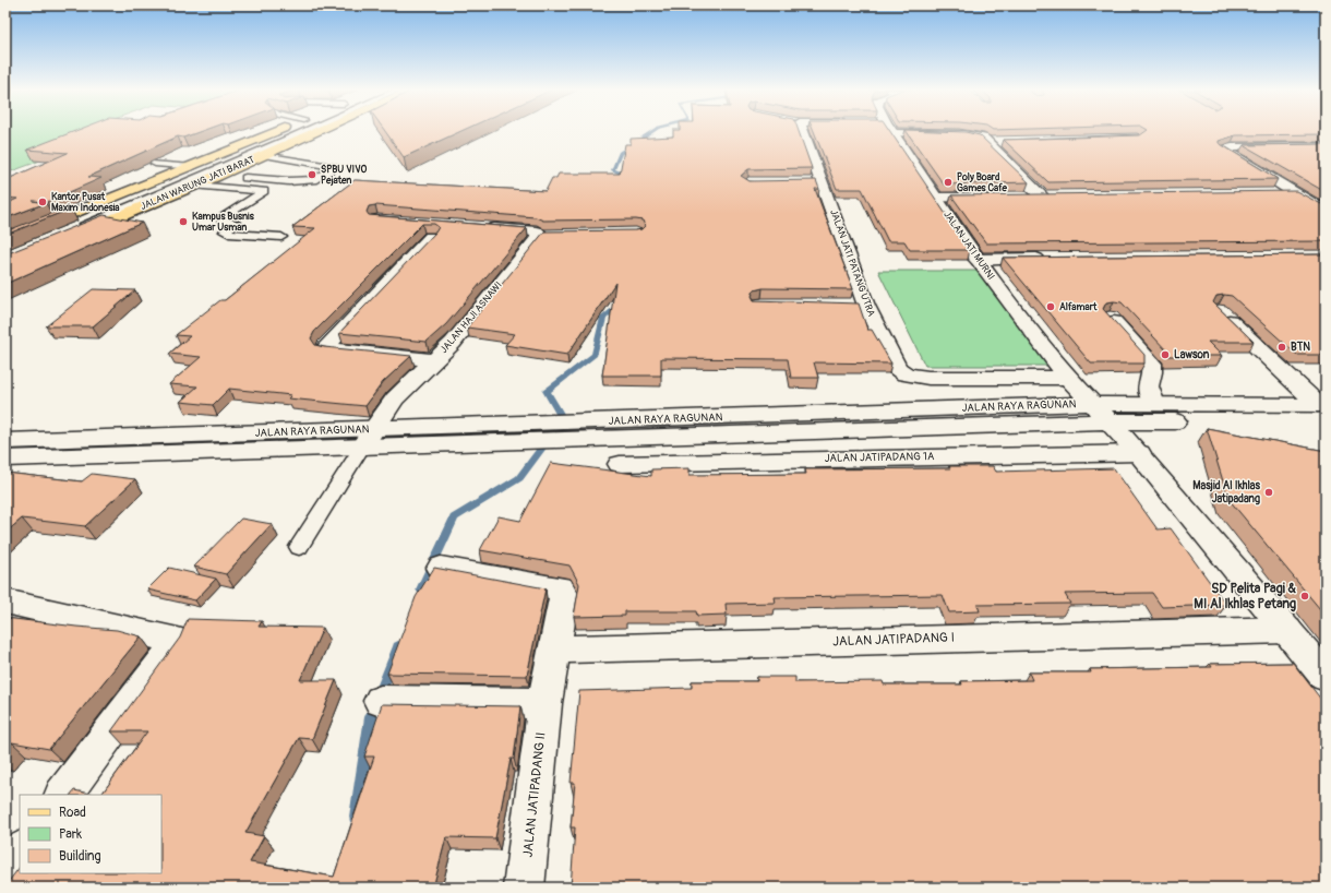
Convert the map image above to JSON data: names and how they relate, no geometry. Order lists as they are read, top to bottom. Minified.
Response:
{"streets":{"main road":["JALAN WARUNG JATI BARAT"],"street":["JALAN JATI MURNI","JALAN JATI PATANG UTRA","JALAN HAJI ASNAWI","JALAN RAYA RAGUNAN","JALAN JATIPADANG 1A","JALAN JATIPADANG I","JALAN JATIPADANG II"]},"crossings":[["JALAN JATI MURNI","JALAN JATI PATANG UTRA"],["JALAN JATI MURNI","JALAN RAYA RAGUNAN"],["JALAN JATI MURNI","JALAN JATIPADANG 1A"],["JALAN JATI MURNI","JALAN JATIPADANG I"],["JALAN HAJI ASNAWI","JALAN RAYA RAGUNAN"]],"places":["SPBU VIVO Pejaten","Poly Board Games Cafe","Kantor Pusat Maxim Indonesia","Kampus Busnis Umar Usman","Alfamart","BTN","Lawson","Masjid Al Ikhlas Jatipadang","SD Pelita Pagi & MI Al Ikhlas Petang"],"legend":["Road","Park","Building"]}
